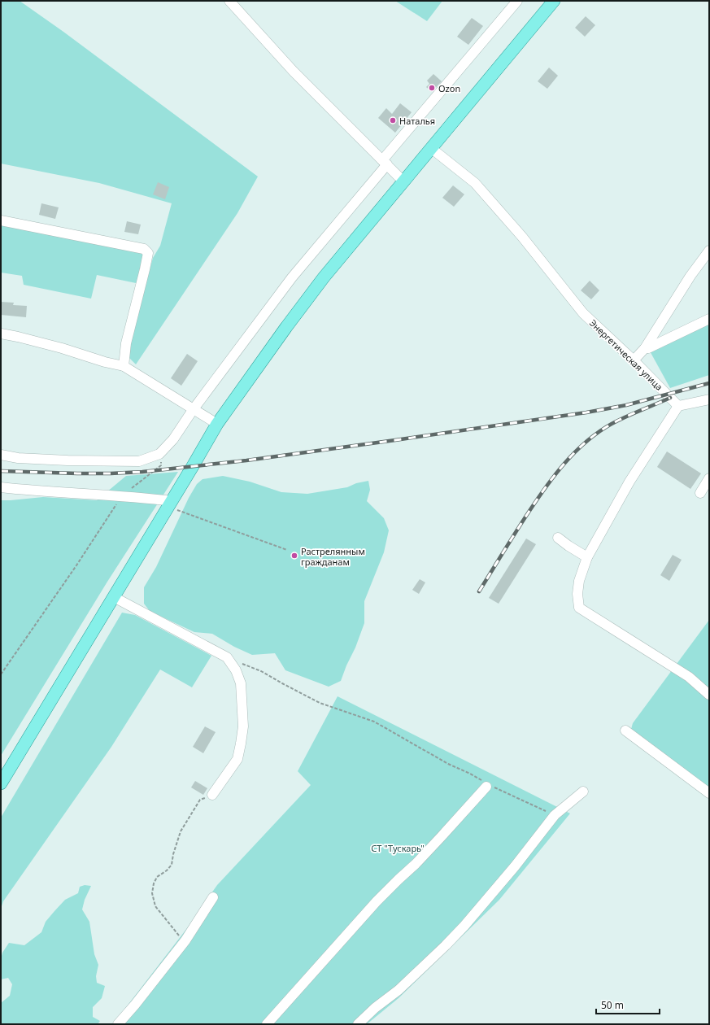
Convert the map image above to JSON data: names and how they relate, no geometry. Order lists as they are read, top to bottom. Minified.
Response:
{"streets":{"street":["Энергетическая улица"]},"parks":["СТ \"Тускарь\""],"places":["Ozon","Наталья","Растрелянным гражданам"],"scale_bar":"50 m"}
